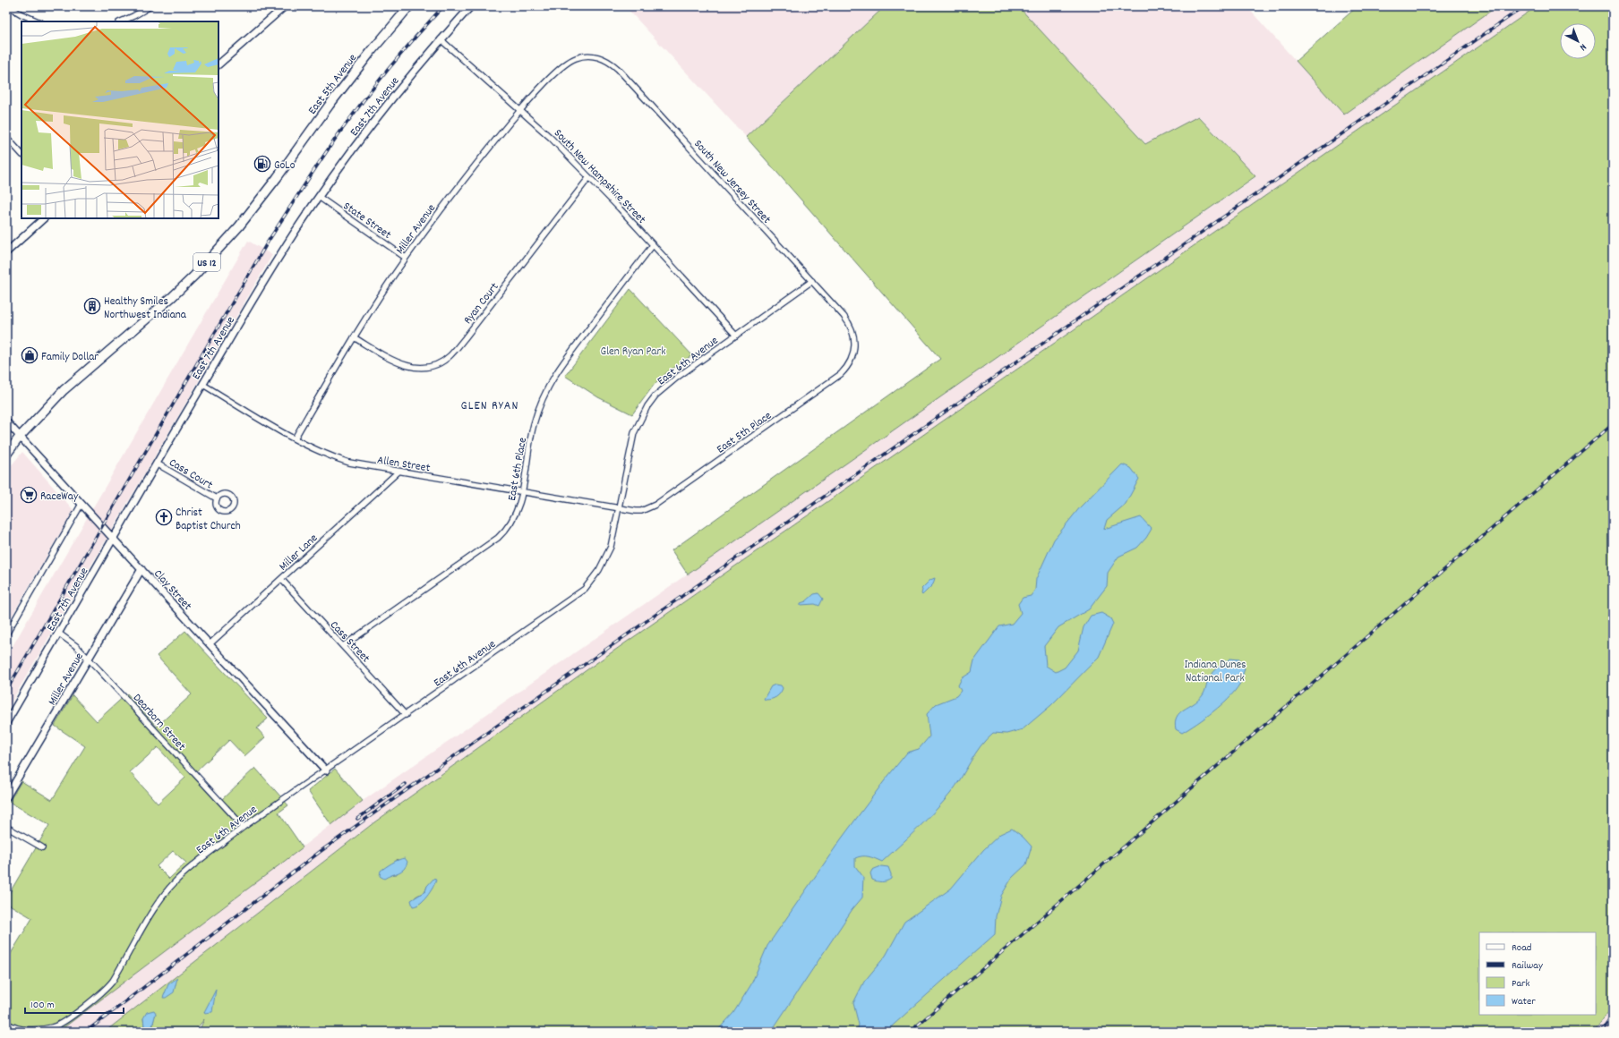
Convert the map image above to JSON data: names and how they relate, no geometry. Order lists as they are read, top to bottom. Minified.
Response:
{"streets":{"main road":["East 5th Avenue","US 12"],"street":["East 7th Avenue","South New Hampshire Street","South New Jersey Street","State Street","Miller Avenue","Ryan Court","East 6th Avenue","East 5th Place","Allen Street","East 6th Place","Cass Court","Miller Lane","Clay Street","Cass Street","Dearborn Street"]},"crossings":[["East 5th Avenue","US 12"],["East 5th Avenue","Clay Street"],["East 7th Avenue","South New Hampshire Street"],["East 7th Avenue","State Street"],["East 7th Avenue","Allen Street"],["East 7th Avenue","Cass Court"],["East 7th Avenue","Clay Street"],["East 7th Avenue","Dearborn Street"],["South New Hampshire Street","Miller Avenue"],["South New Hampshire Street","Ryan Court"],["South New Hampshire Street","East 6th Avenue"],["South New Hampshire Street","East 6th Place"],["South New Jersey Street","Miller Avenue"],["South New Jersey Street","East 6th Avenue"],["South New Jersey Street","East 5th Place"],["State Street","Miller Avenue"],["Miller Avenue","Ryan Court"],["Miller Avenue","Allen Street"],["Miller Avenue","Clay Street"],["Miller Avenue","Dearborn Street"],["US 12","Clay Street"],["East 6th Avenue","East 5th Place"],["East 6th Avenue","Allen Street"],["East 6th Avenue","Clay Street"],["East 6th Avenue","Cass Street"],["East 6th Avenue","Dearborn Street"],["East 5th Place","Allen Street"],["Allen Street","East 6th Place"],["Allen Street","Miller Lane"],["East 6th Place","Cass Street"],["Miller Lane","Clay Street"],["Miller Lane","Cass Street"]],"districts":["GLEN RYAN"],"parks":["Glen Ryan Park","Indiana Dunes National Park"],"places":{"fuel station":["GoLo"],"building":["Healthy Smiles Northwest Indiana"],"shop":["Family Dollar"],"supermarket":["RaceWay"],"church":["Christ Baptist Church"]},"legend":["Road","Railway","Park","Water"],"scale_bar":"100 m","north":"bottom right"}
